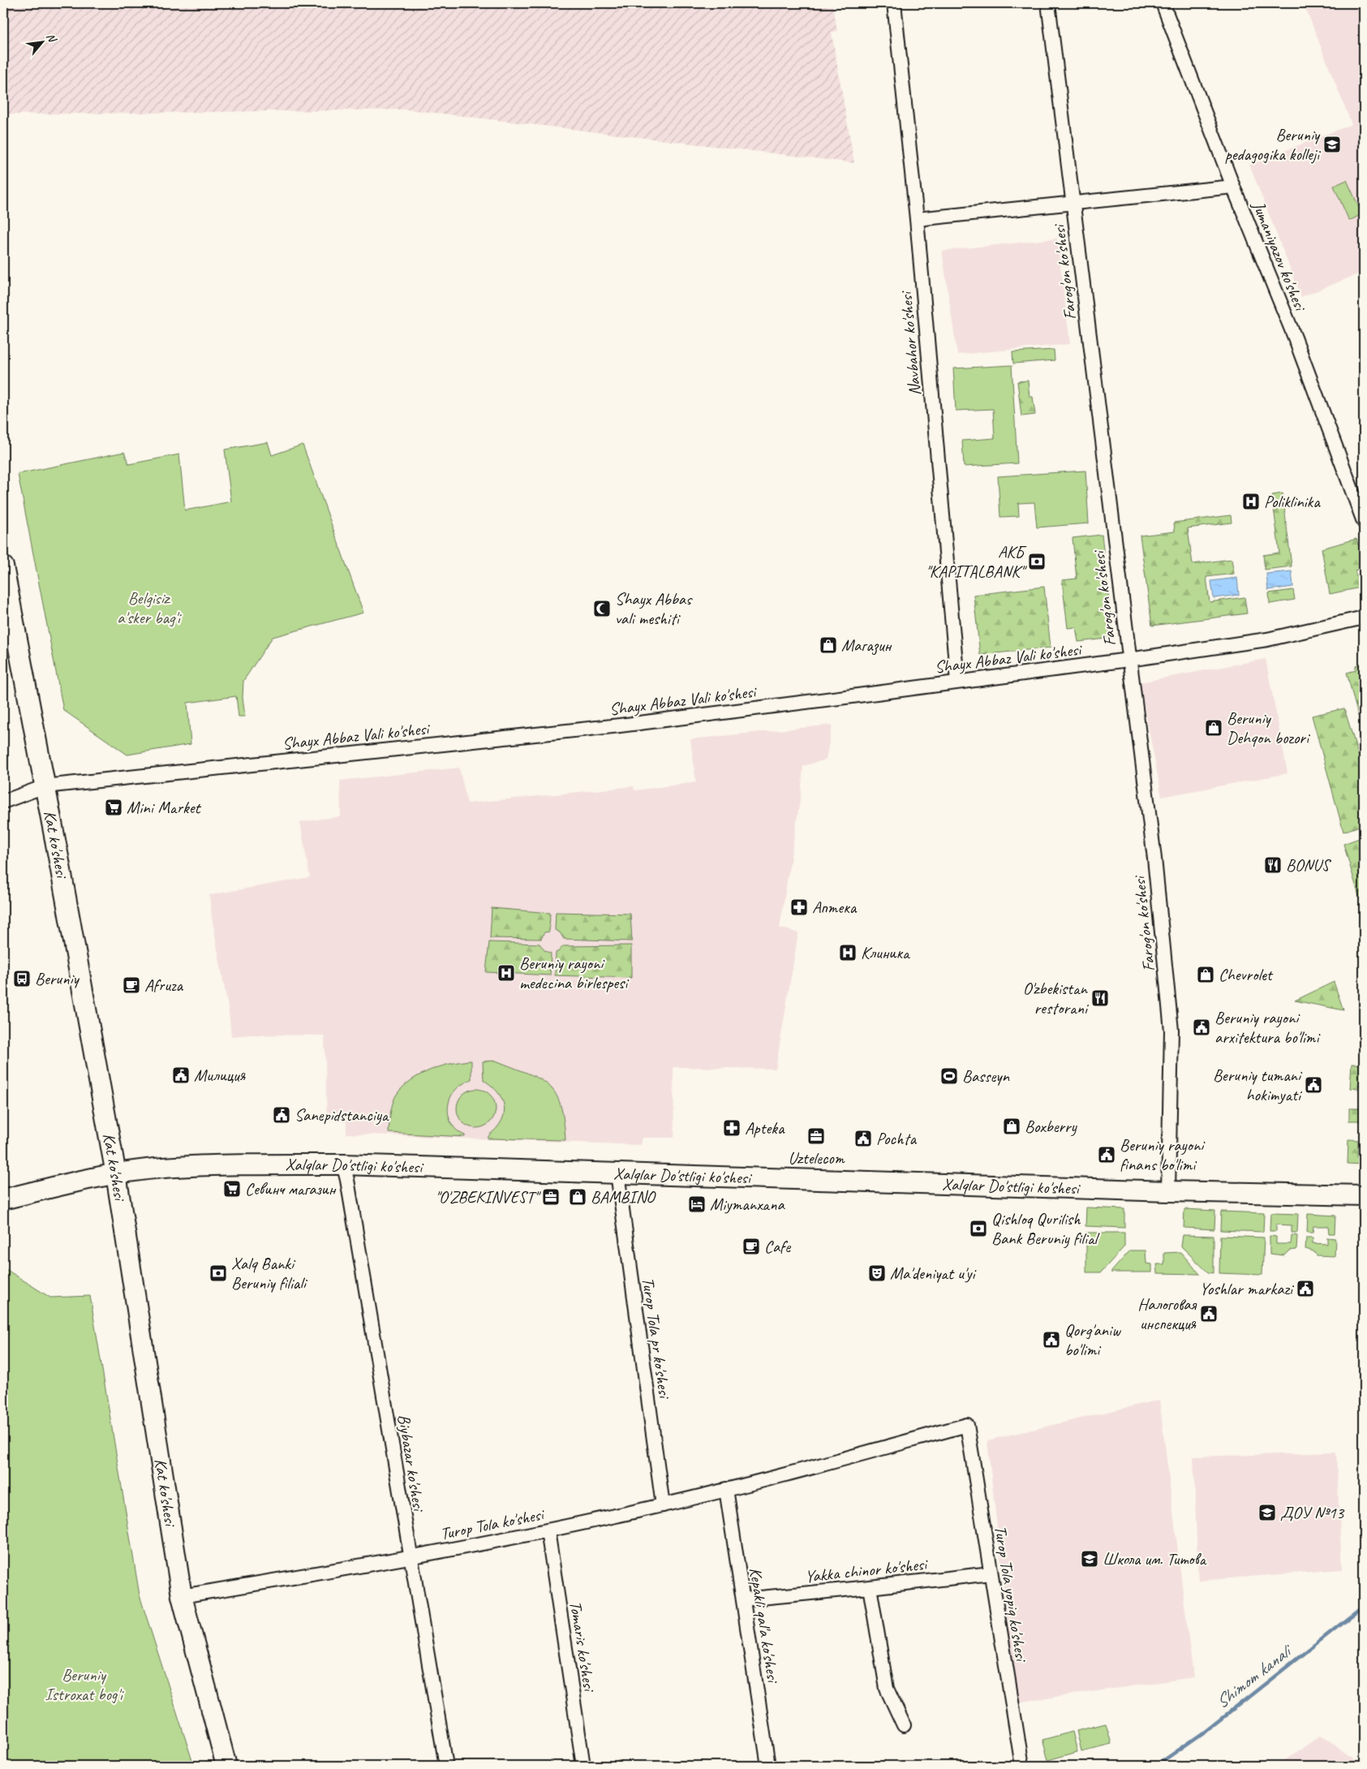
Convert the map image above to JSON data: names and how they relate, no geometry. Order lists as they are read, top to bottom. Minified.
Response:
{"streets":{"street":["Jumaniyazov ko'shesi","Farog'on ko'shesi","Navbahor ko'shesi","Shayx Abbaz Vali ko'shesi","Kat ko'shesi","Xalqlar Do'stligi ko'shesi","Turop Tola pr ko'shesi","Biybazar ko'shesi","Turop Tola ko'shesi","Yakka chinor ko'shesi","Turop Tola yopiq ko'shesi","Kepakli qal'a ko'shesi","Tomaris ko'shesi"]},"crossings":[["Farog'on ko'shesi","Shayx Abbaz Vali ko'shesi"],["Farog'on ko'shesi","Xalqlar Do'stligi ko'shesi"],["Navbahor ko'shesi","Shayx Abbaz Vali ko'shesi"],["Shayx Abbaz Vali ko'shesi","Kat ko'shesi"],["Kat ko'shesi","Xalqlar Do'stligi ko'shesi"],["Kat ko'shesi","Turop Tola ko'shesi"],["Xalqlar Do'stligi ko'shesi","Turop Tola pr ko'shesi"],["Xalqlar Do'stligi ko'shesi","Biybazar ko'shesi"],["Turop Tola pr ko'shesi","Turop Tola ko'shesi"],["Biybazar ko'shesi","Turop Tola ko'shesi"],["Turop Tola ko'shesi","Turop Tola yopiq ko'shesi"],["Turop Tola ko'shesi","Kepakli qal'a ko'shesi"],["Turop Tola ko'shesi","Tomaris ko'shesi"],["Yakka chinor ko'shesi","Turop Tola yopiq ko'shesi"],["Yakka chinor ko'shesi","Kepakli qal'a ko'shesi"]],"water":["Shimom kanali"],"parks":["Belgisiz a'sker bag'i","Beruniy Istroxat bog'i"],"places":{"school or university":["Beruniy pedagogika kolleji","ДОУ №13","Школа им. Титова"],"hospital":["Poliklinika","Клиника","Beruniy rayoni medecina birlespesi"],"bank":["АКБ \"KAPITALBANK\"","Qishloq Qurilish Bank Beruniy filial","Xalq Banki Beruniy filiali"],"mosque":["Shayx Abbas vali meshiti"],"shop":["Магазин","Beruniy Dehqon bozori","Chevrolet","Boxberry","BAMBINO"],"supermarket":["Mini Market","Севинч магазин"],"restaurant":["BONUS","O'zbekistan restorani"],"pharmacy":["Аптека","Apteka"],"bus stop":["Beruniy"],"cafe":["Afruza","Cafe"],"public building":["Beruniy rayoni arxitektura bo'limi","Милиция","Beruniy tumani hokimyati","Sanepidstanciya","Pochta","Beruniy rayoni finans bo'limi","Yoshlar markazi","Налоговая инспекция","Qorg'aniw bo'limi"],"sports":["Basseyn"],"office":["Uztelecom","\"O'ZBEKINVEST\""],"hotel":["Miymanxana"],"theatre":["Ma'deniyat u'yi"]},"north":"top right"}
